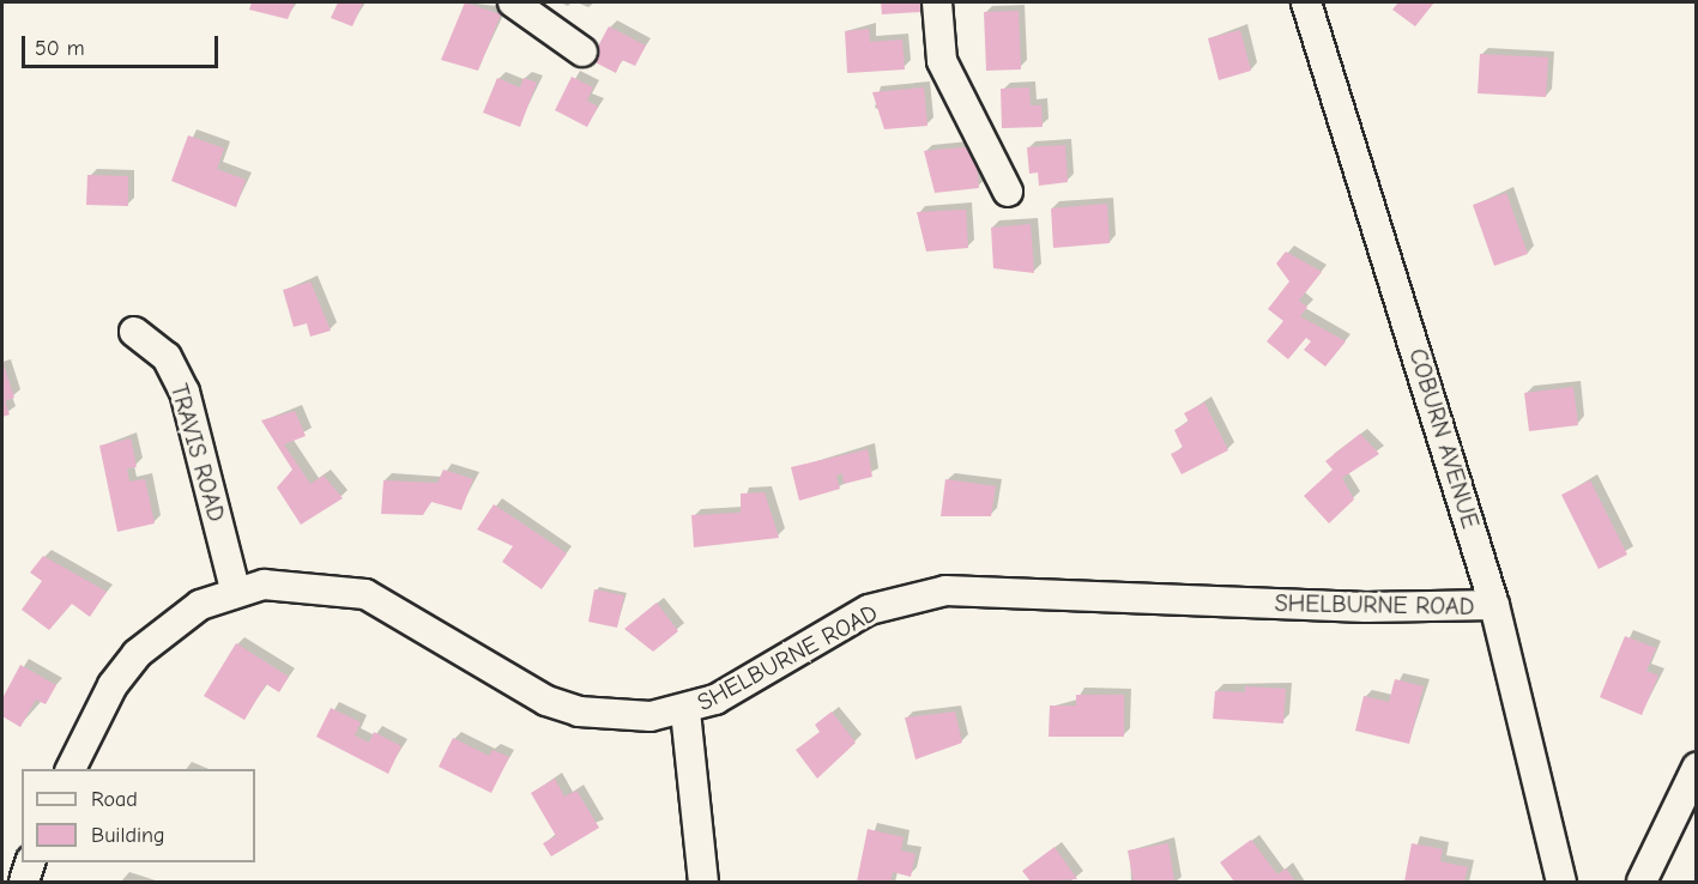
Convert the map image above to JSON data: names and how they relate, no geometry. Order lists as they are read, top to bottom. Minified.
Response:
{"streets":{"street":["COBURN AVENUE","TRAVIS ROAD","SHELBURNE ROAD"]},"crossings":[["COBURN AVENUE","SHELBURNE ROAD"],["TRAVIS ROAD","SHELBURNE ROAD"]],"legend":["Road","Building"],"scale_bar":"50 m"}
